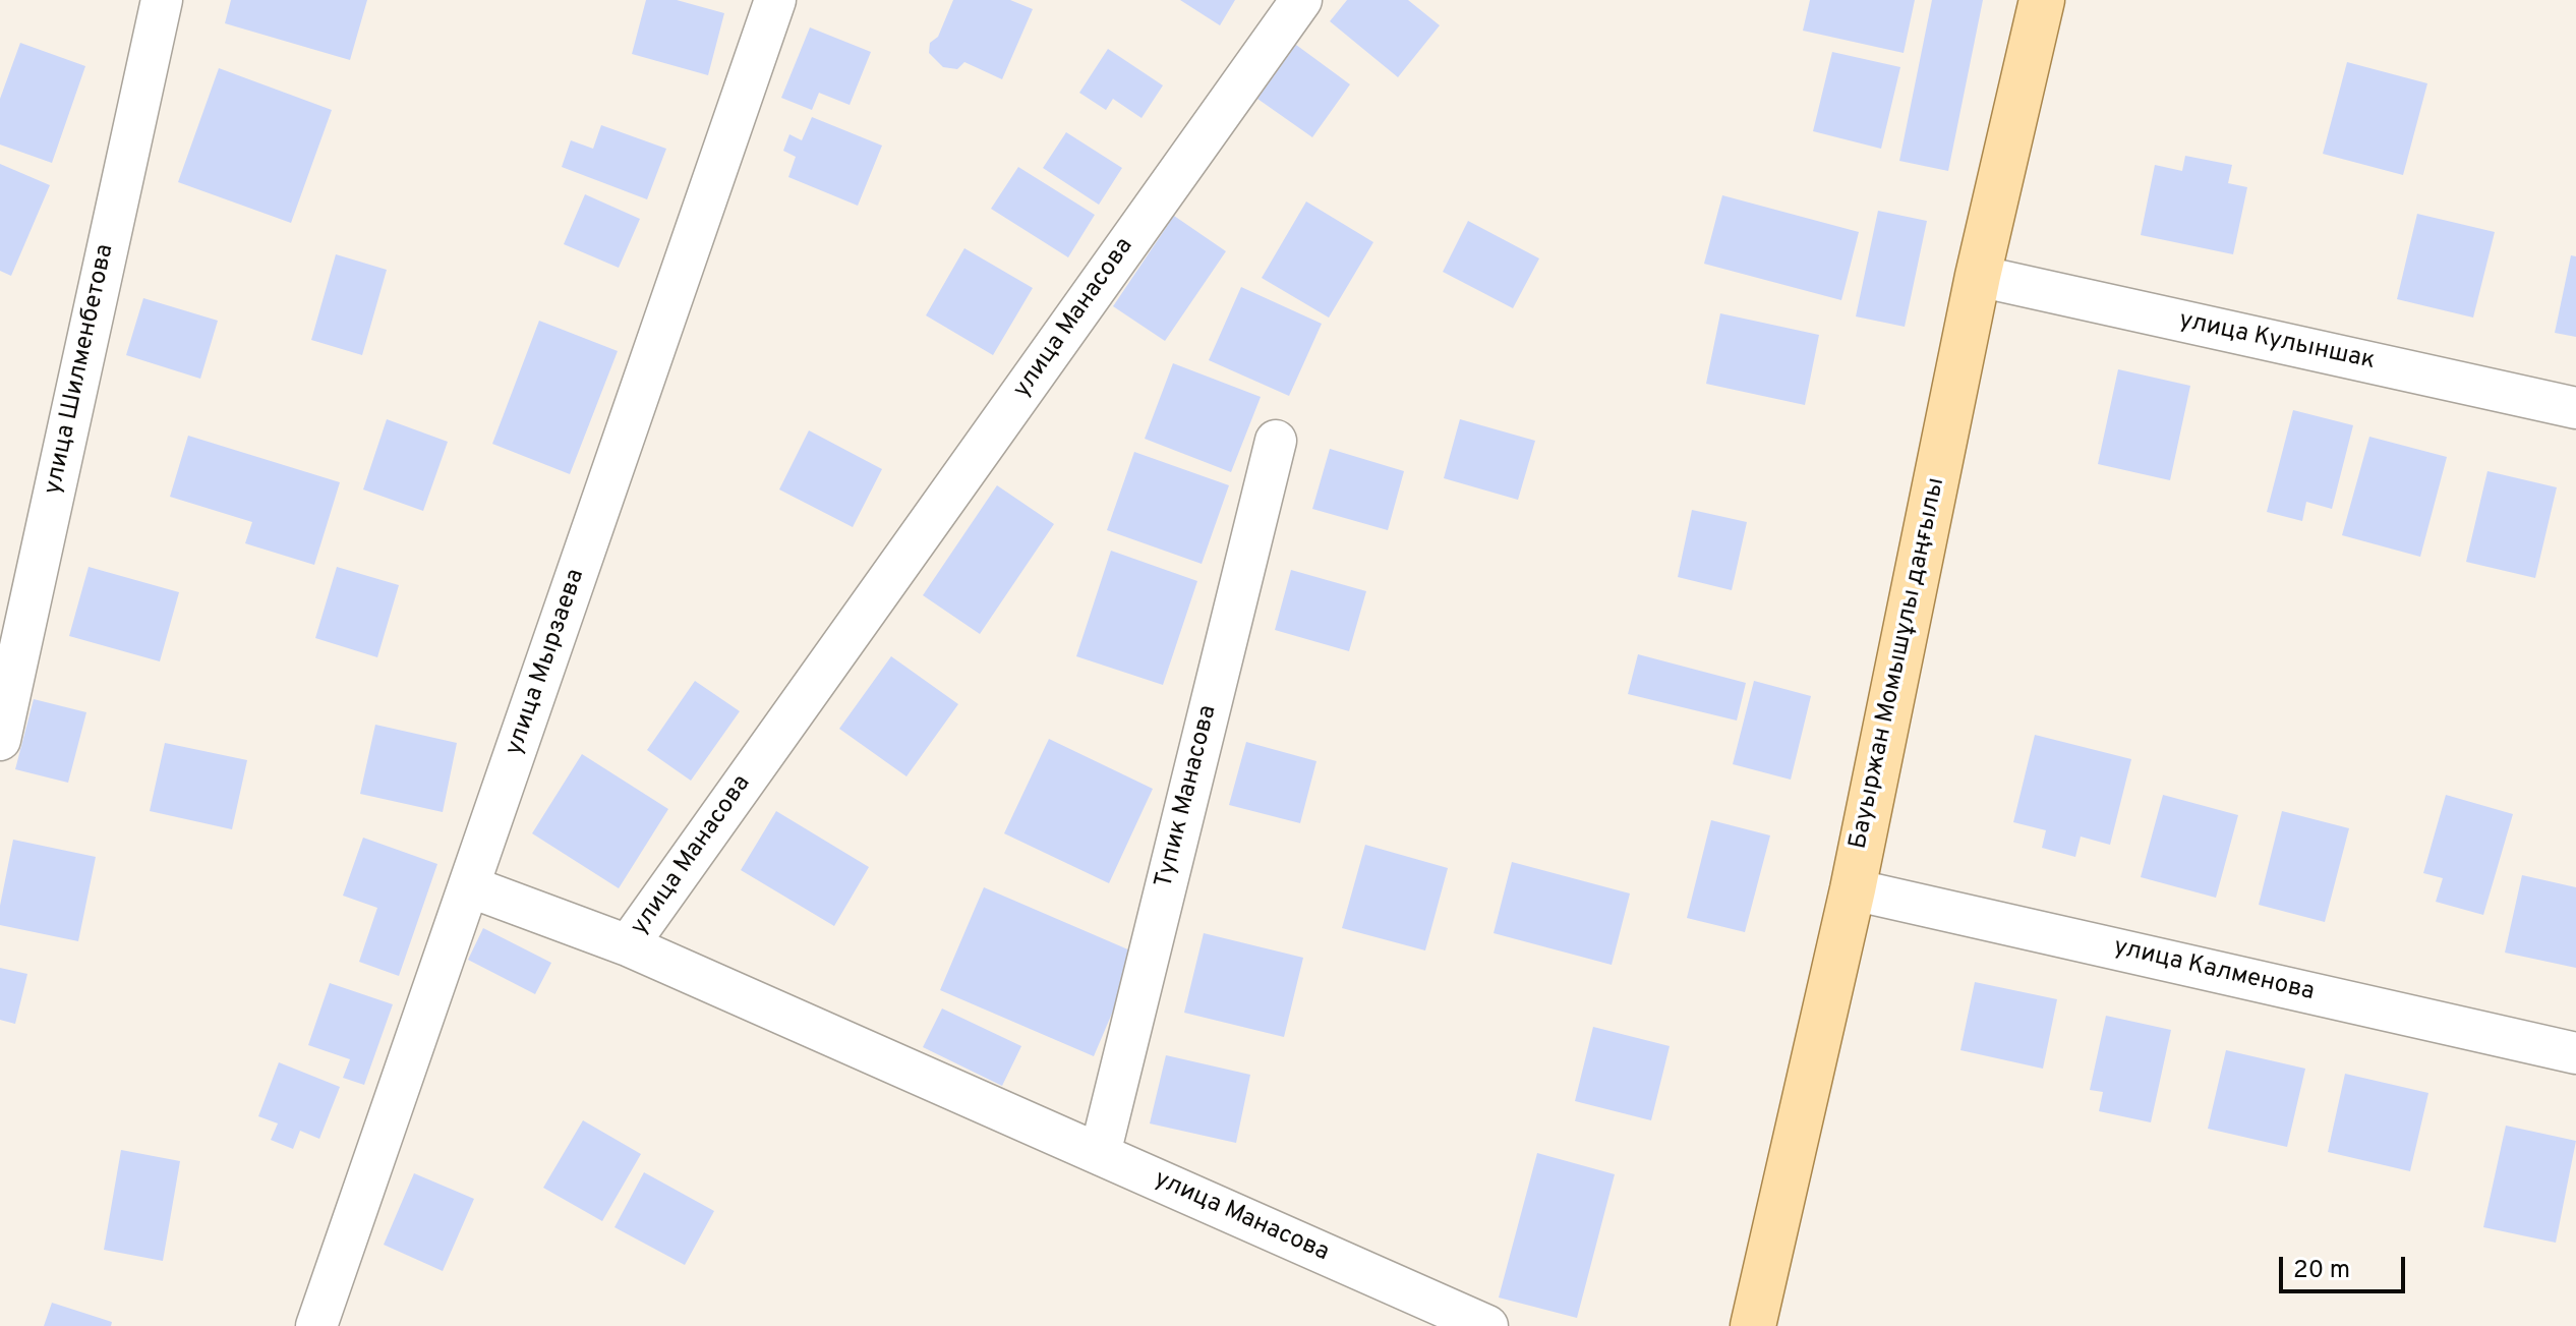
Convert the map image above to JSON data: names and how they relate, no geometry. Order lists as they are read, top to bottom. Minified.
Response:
{"streets":{"main road":["Бауыржан Момышұлы даңғылы"],"street":["улица Манасова","улица Кулыншак","улица Шилменбетова","улица Мырзаева","Тупик Манасова","улица Калменова"]},"crossings":[["улица Манасова","Тупик Манасова"],["улица Кулыншак","Бауыржан Момышұлы даңғылы"],["Бауыржан Момышұлы даңғылы","улица Калменова"]],"scale_bar":"20 m"}
